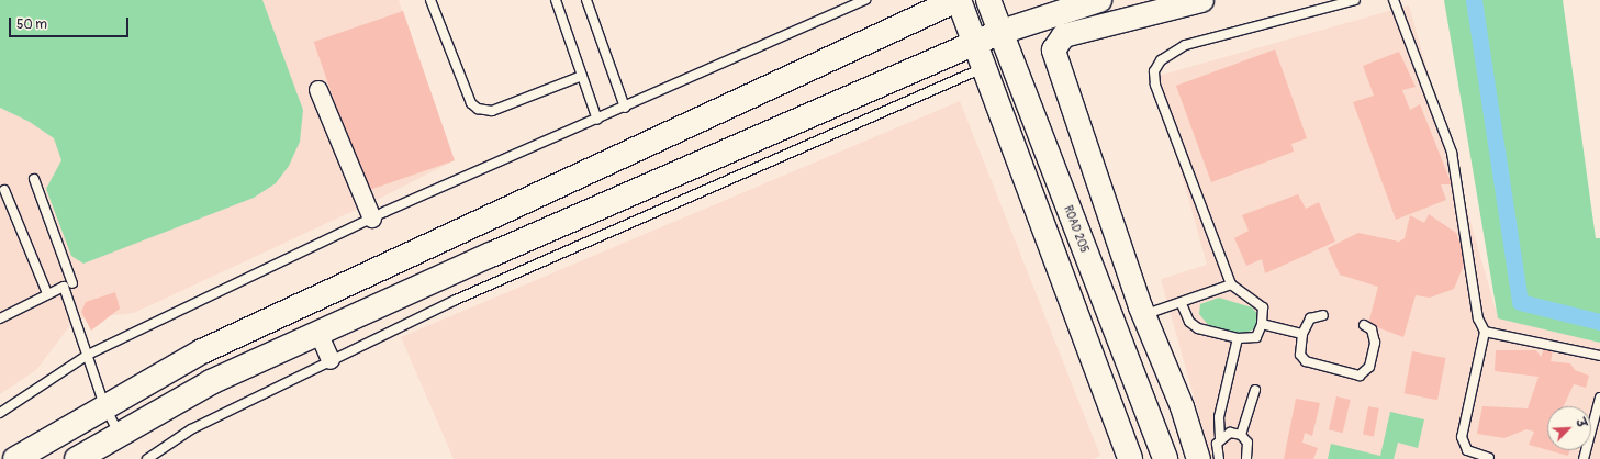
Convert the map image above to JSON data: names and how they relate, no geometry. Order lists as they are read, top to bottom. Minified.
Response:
{"streets":{"main road":["ROAD 205"]},"scale_bar":"50 m","north":"top right"}
